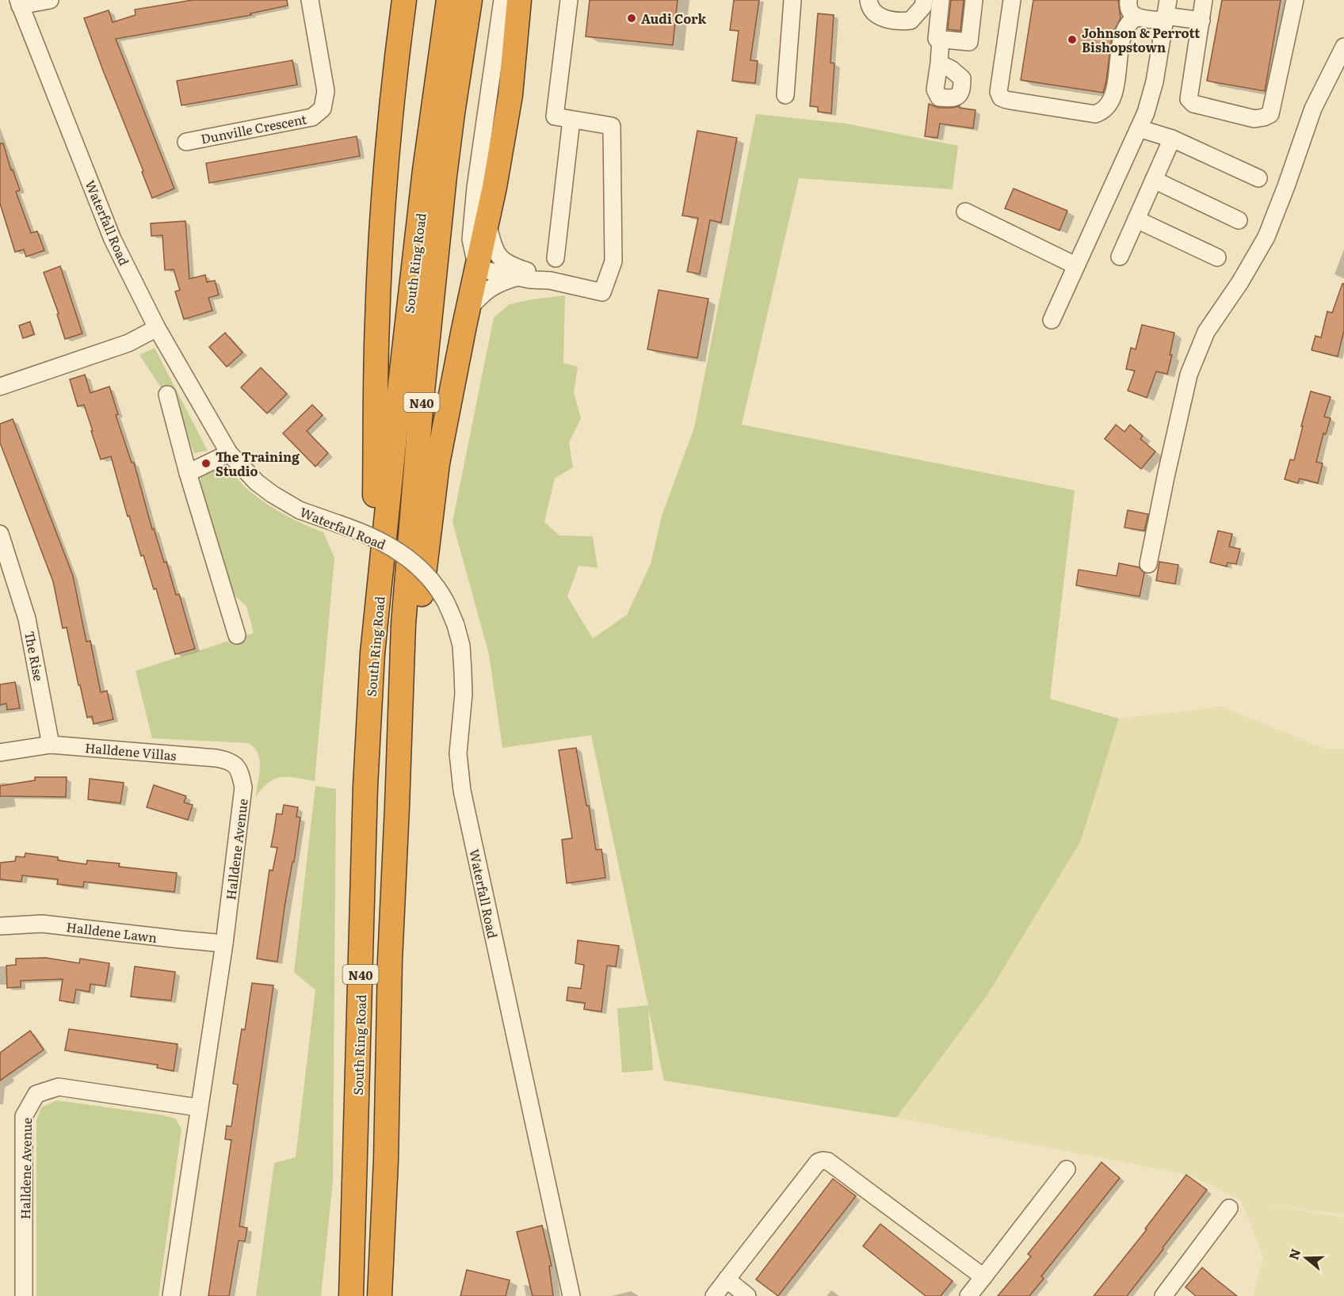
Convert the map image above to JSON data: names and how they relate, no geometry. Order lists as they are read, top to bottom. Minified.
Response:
{"streets":{"highway":["South Ring Road","N40"],"street":["Dunville Crescent","Waterfall Road","The Rise","Halldene Villas","Halldene Avenue","Halldene Lawn"]},"crossings":[["The Rise","Halldene Villas"],["Halldene Villas","Halldene Avenue"],["Halldene Avenue","Halldene Lawn"]],"places":["Audi Cork","Johnson & Perrott Bishopstown","The Training Studio"],"north":"left"}
